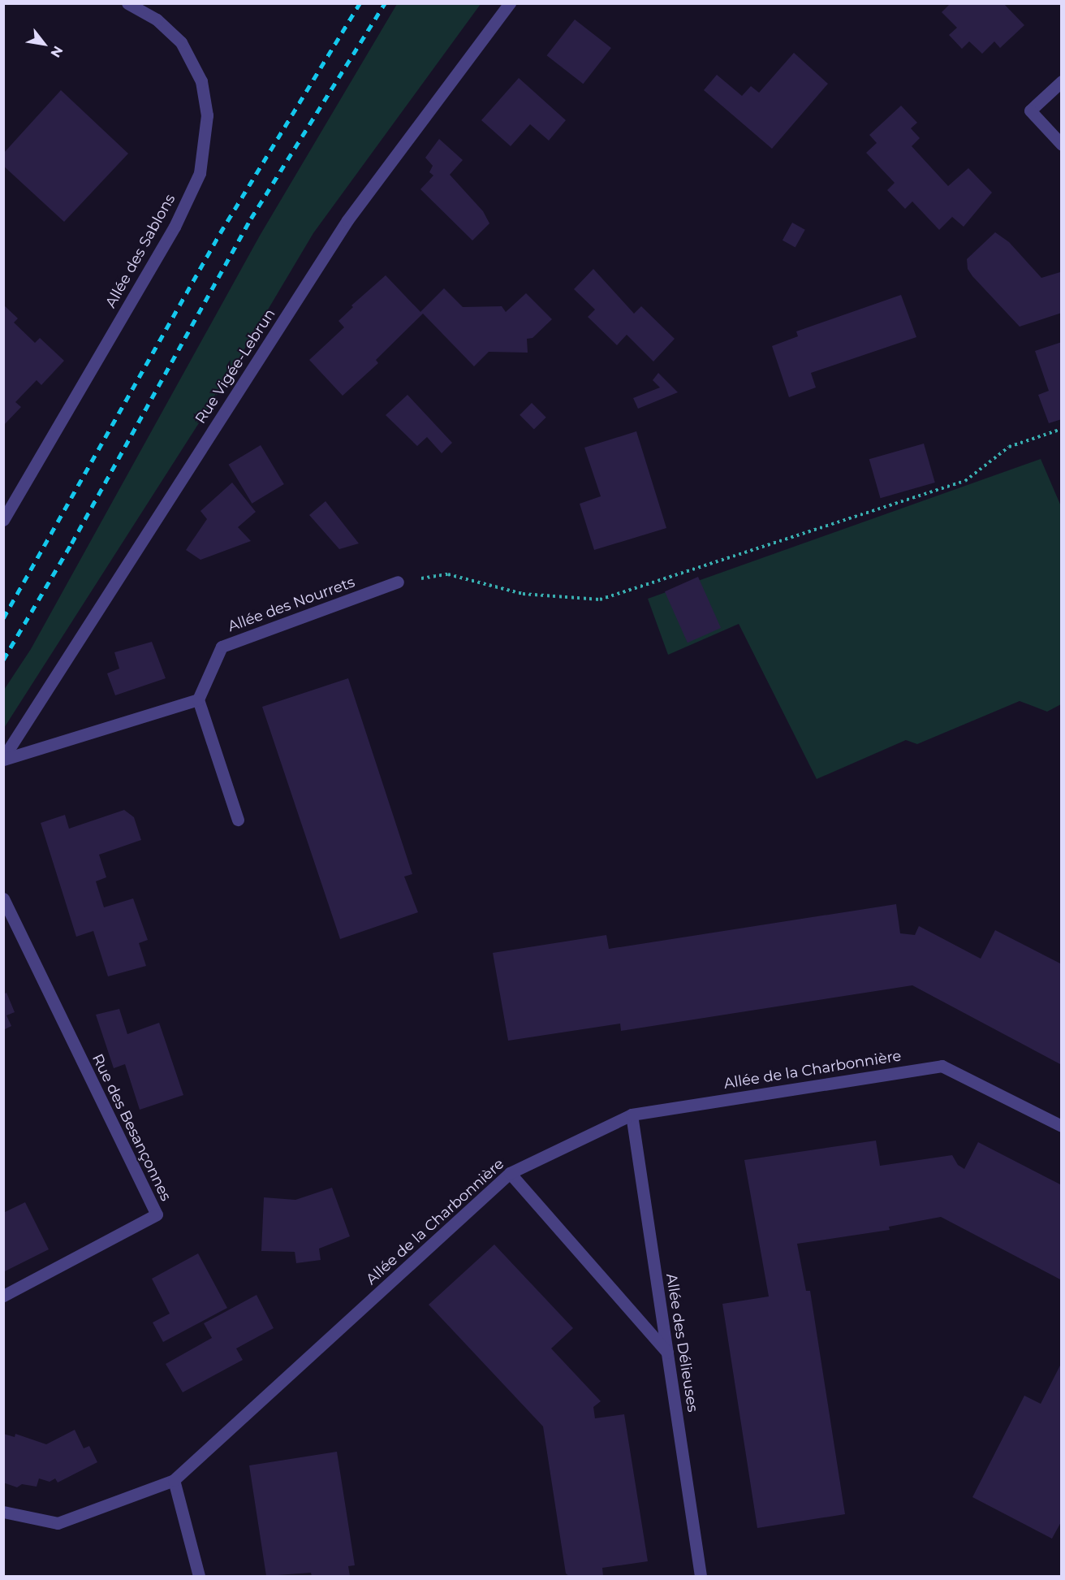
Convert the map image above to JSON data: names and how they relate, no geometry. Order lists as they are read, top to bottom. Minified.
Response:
{"streets":{"street":["Allée des Sablons","Rue Vigée-Lebrun","Allée des Nourrets","Allée de la Charbonnière","Rue des Besançonnes","Allée des Délieuses"]},"crossings":[["Allée de la Charbonnière","Allée des Délieuses"]],"north":"bottom right"}
